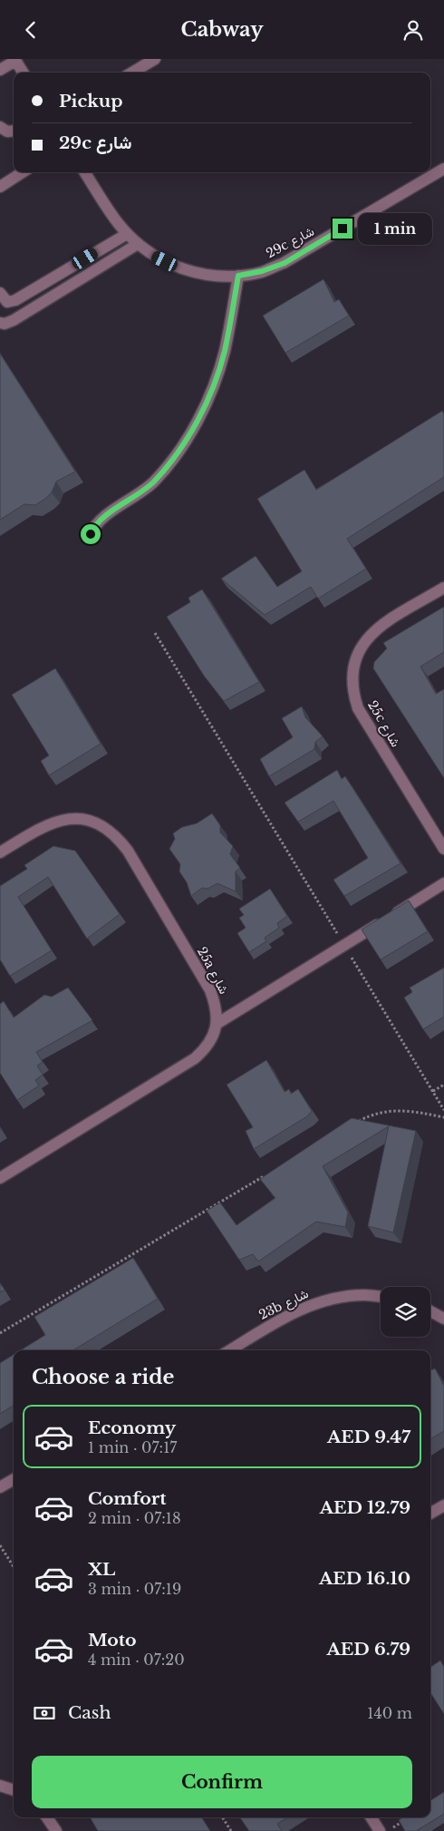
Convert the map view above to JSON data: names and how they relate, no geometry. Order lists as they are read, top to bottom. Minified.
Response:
{"streets":{"street":["29c شارع","25c شارع","25a شارع","23b شارع"]},"page":{"header":"Cabway","banner":["Pickup","29c شارع"],"bubble":"1 min","heading":"Choose a ride","list":[{"name":"Economy","note":"1 min · 07:17","value":"AED 9.47"},{"name":"Comfort","note":"2 min · 07:18","value":"AED 12.79"},{"name":"XL","note":"3 min · 07:19","value":"AED 16.10"},{"name":"Moto","note":"4 min · 07:20","value":"AED 6.79"}],"pay":["Cash","140 m"],"buttons":"Confirm"}}
